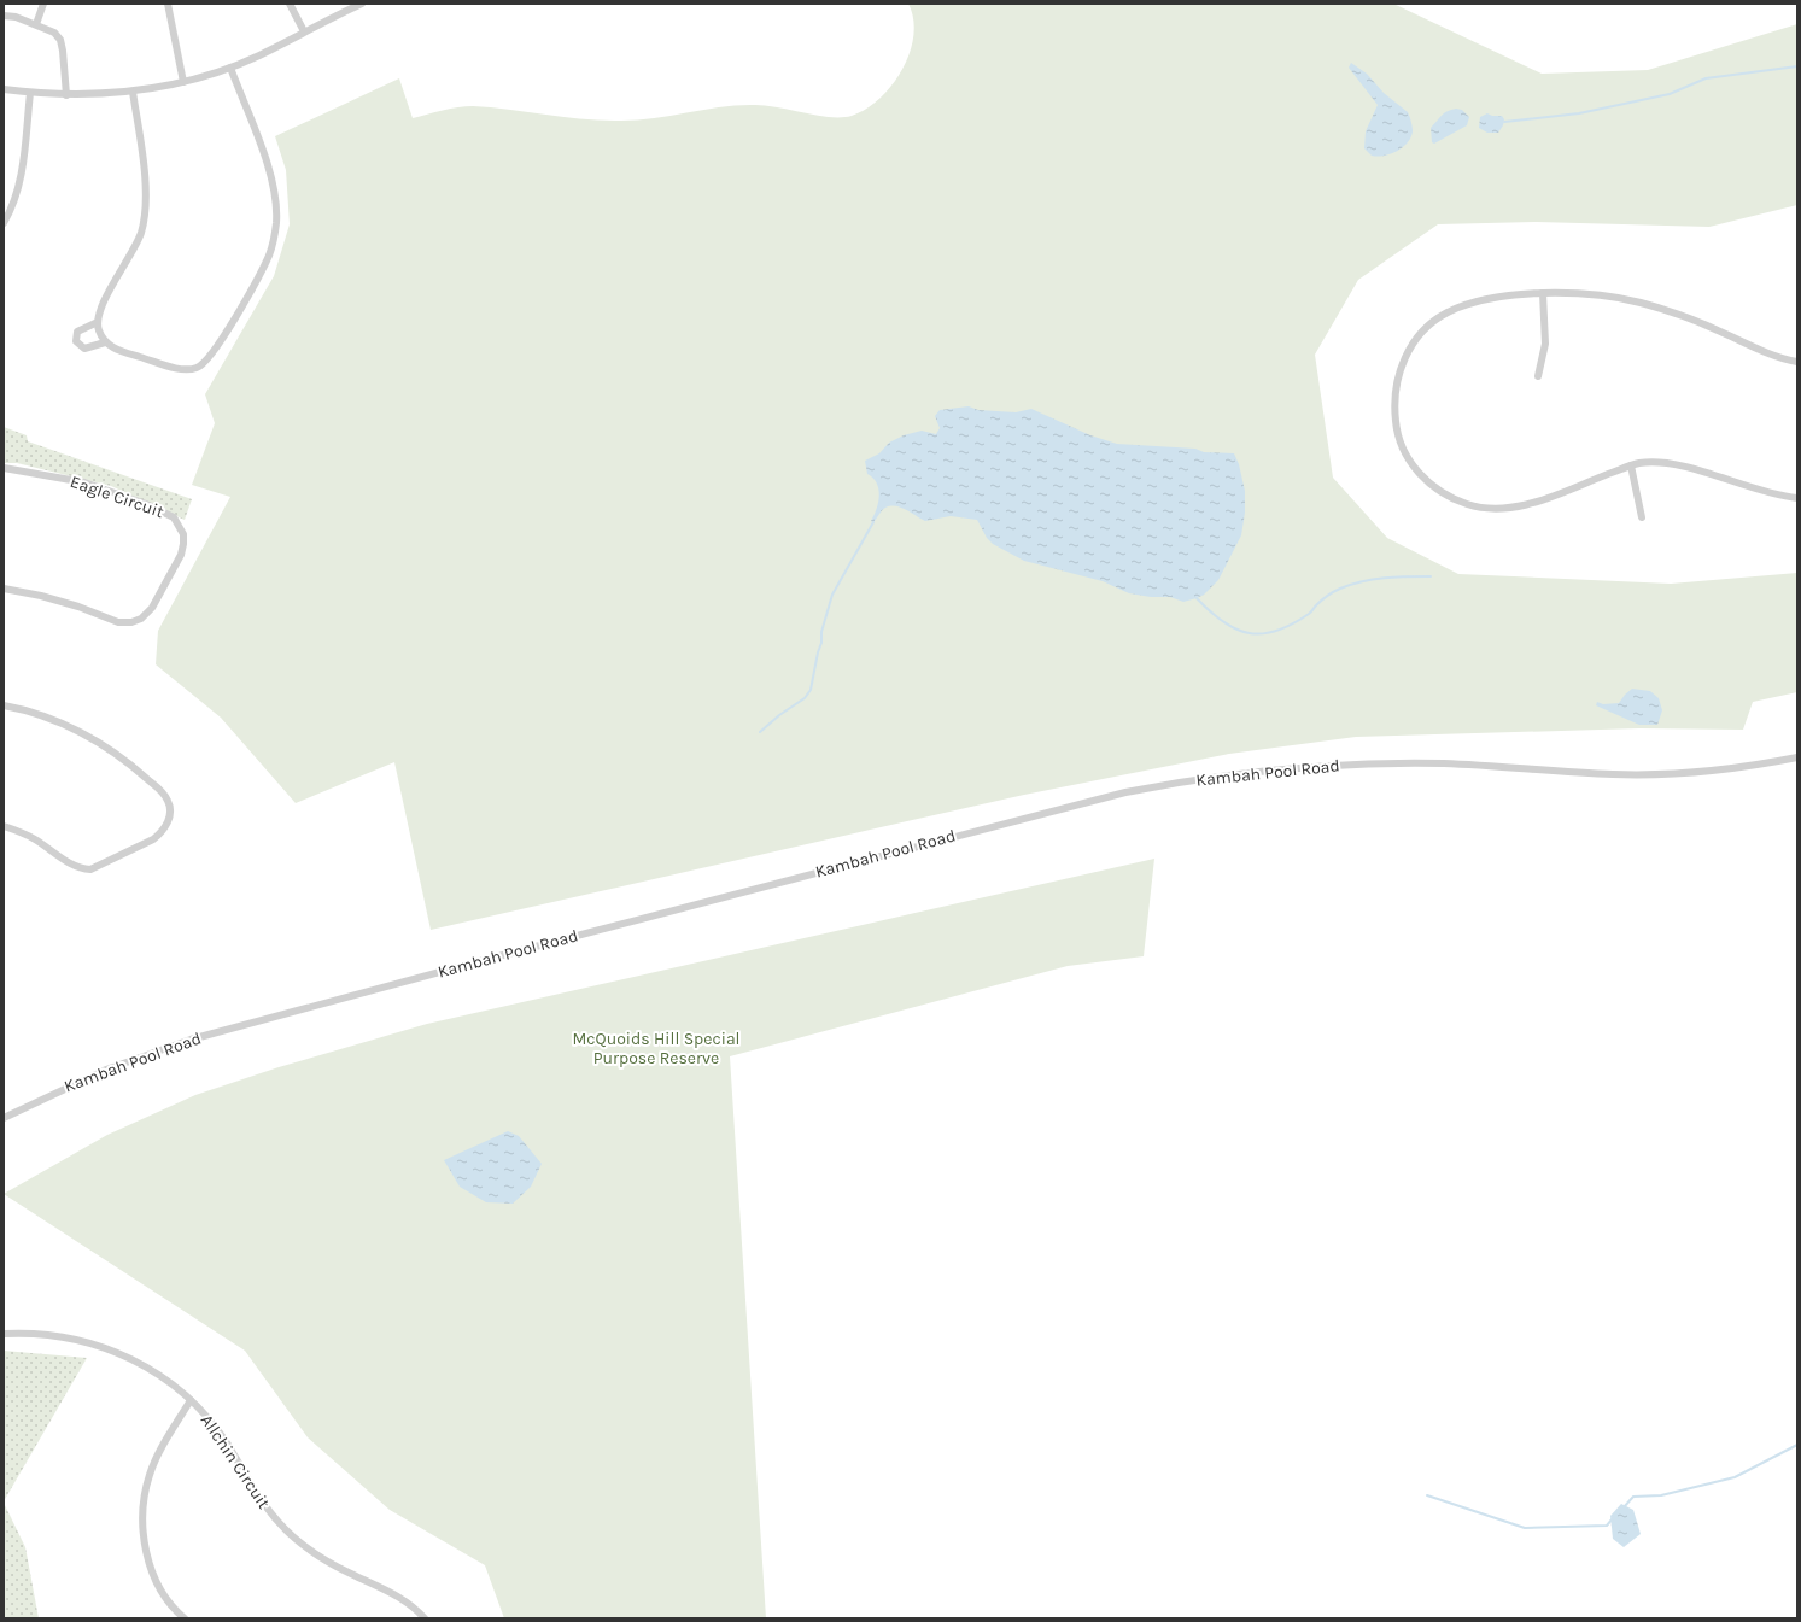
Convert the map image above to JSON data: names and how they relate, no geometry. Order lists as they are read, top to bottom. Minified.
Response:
{"streets":{"street":["Eagle Circuit","Kambah Pool Road","Allchin Circuit"]},"parks":["McQuoids Hill Special Purpose Reserve"]}
